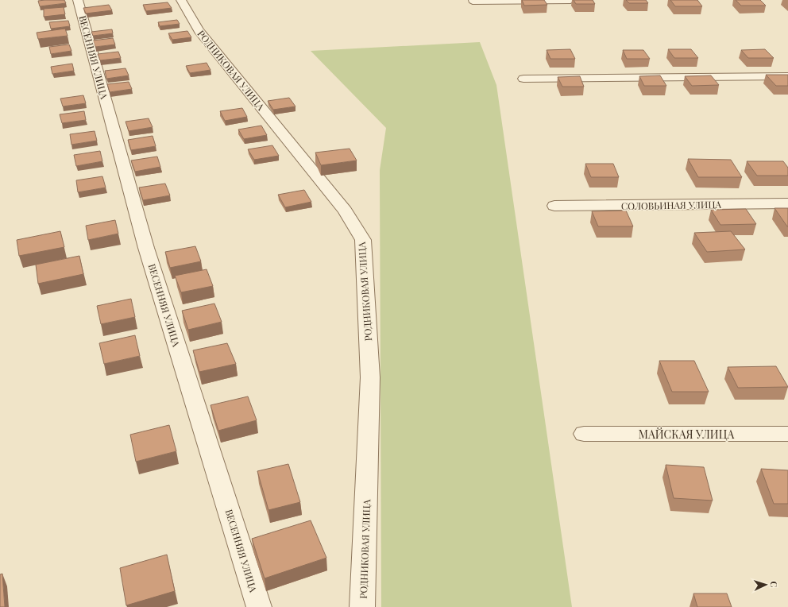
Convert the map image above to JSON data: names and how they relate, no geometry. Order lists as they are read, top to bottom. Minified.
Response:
{"streets":{"street":["ВЕСЕННЯЯ УЛИЦА","РОДНИКОВАЯ УЛИЦА","СОЛОВЬИНАЯ УЛИЦА","МАЙСКАЯ УЛИЦА"]},"north":"right"}
